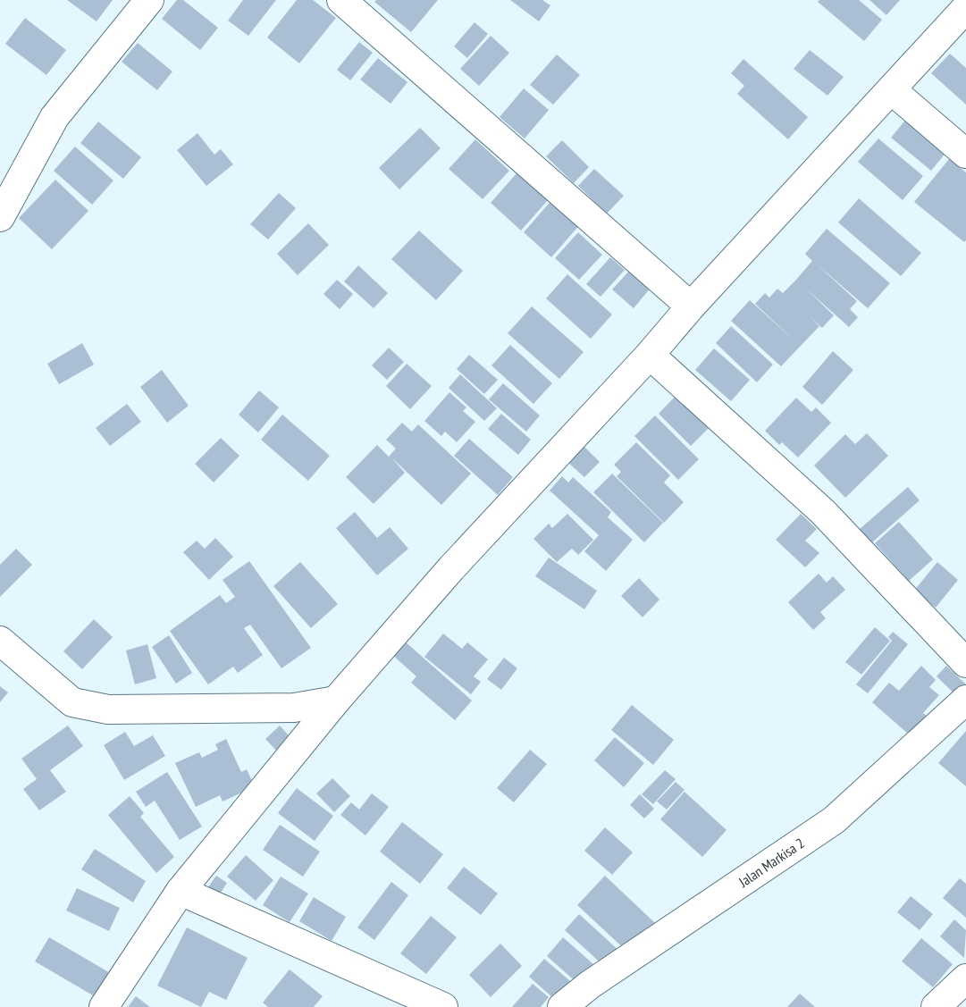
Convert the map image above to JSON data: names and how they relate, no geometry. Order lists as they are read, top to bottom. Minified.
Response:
{"streets":{"street":["Jalan Markisa 2"]}}
